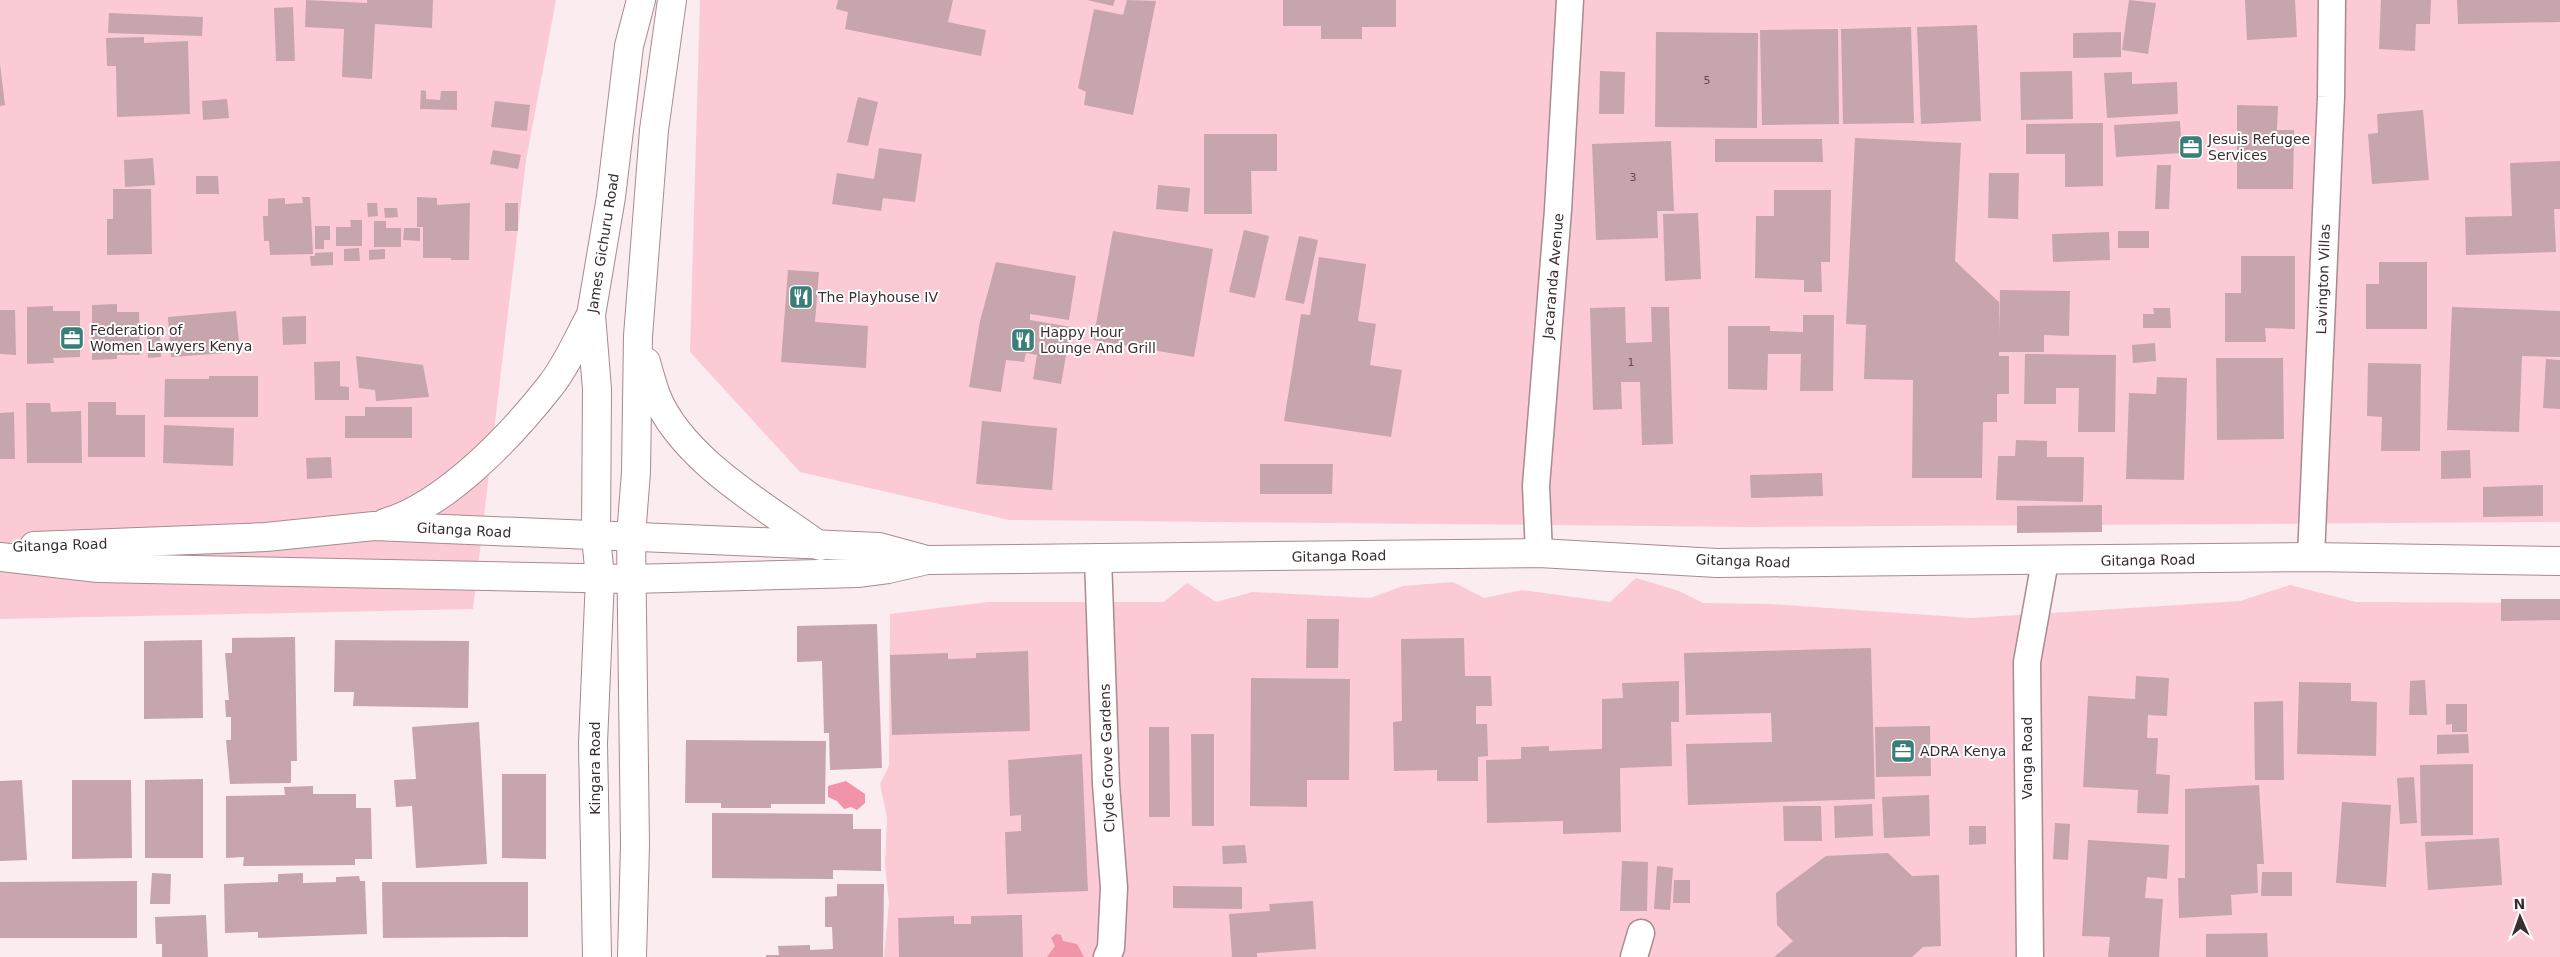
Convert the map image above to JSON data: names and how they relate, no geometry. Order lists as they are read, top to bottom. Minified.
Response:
{"streets":{"main road":["James Gichuru Road","Gitanga Road","Kingara Road"],"street":["Jacaranda Avenue","Lavington Villas","Clyde Grove Gardens","Vanga Road"]},"crossings":[["James Gichuru Road","Gitanga Road"],["James Gichuru Road","Kingara Road"],["Jacaranda Avenue","Gitanga Road"],["Lavington Villas","Gitanga Road"],["Gitanga Road","Clyde Grove Gardens"],["Gitanga Road","Vanga Road"],["Gitanga Road","Kingara Road"]],"places":{"office":["Jesuis Refugee Services","Federation of Women Lawyers Kenya","ADRA Kenya"],"restaurant":["The Playhouse IV","Happy Hour Lounge And Grill"]},"house_numbers":["5","3","1"],"north":"top"}
